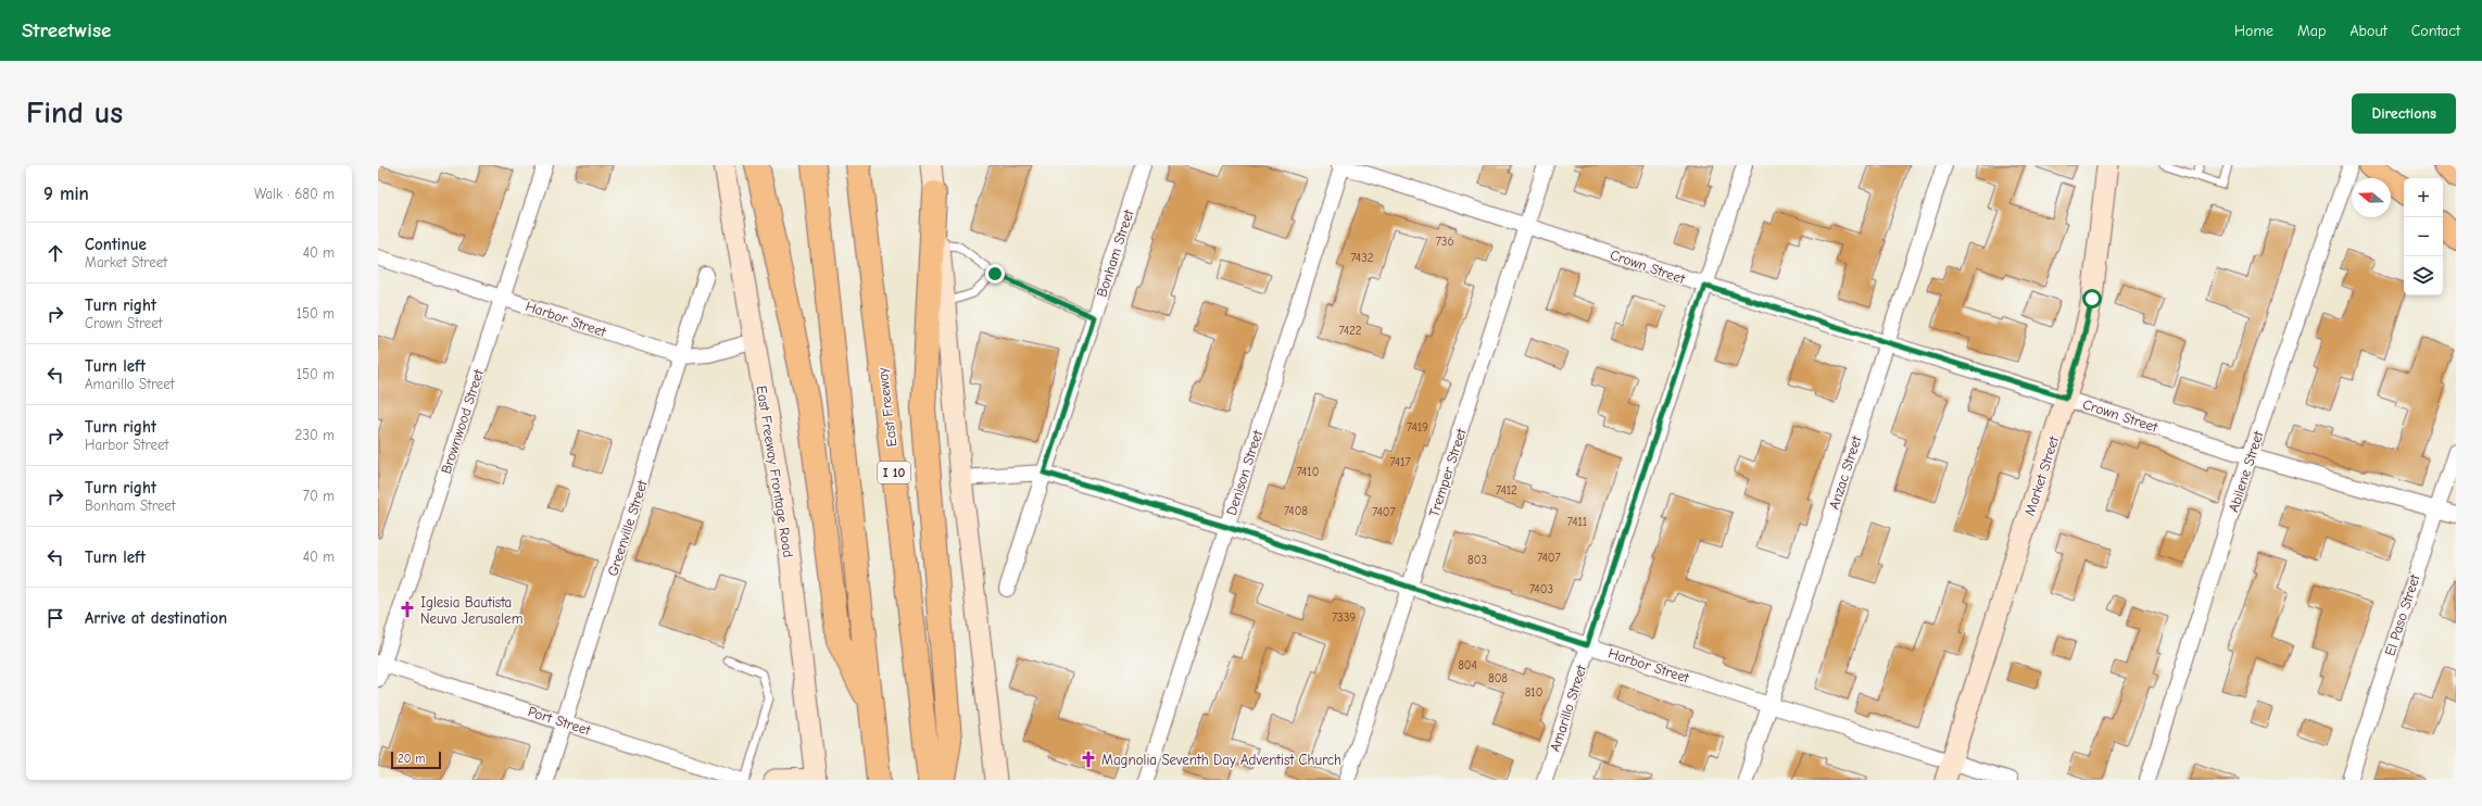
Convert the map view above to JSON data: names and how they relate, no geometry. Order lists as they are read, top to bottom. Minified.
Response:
{"streets":{"main road":["East Freeway","East Freeway Frontage Road","I 10","Market Street"],"street":["Bonham Street","Crown Street","Harbor Street","Brownwood Street","Abilene Street","Denison Street","Tremper Street","Anzac Street","Greenville Street","El Paso Street","Amarillo Street","Port Street"]},"crossings":[["Bonham Street","Harbor Street"],["Crown Street","Abilene Street"],["Crown Street","Denison Street"],["Crown Street","Tremper Street"],["Crown Street","Anzac Street"],["Crown Street","Market Street"],["Crown Street","El Paso Street"],["Crown Street","Amarillo Street"],["Harbor Street","Brownwood Street"],["Harbor Street","East Freeway Frontage Road"],["Harbor Street","Denison Street"],["Harbor Street","Tremper Street"],["Harbor Street","Anzac Street"],["Harbor Street","Market Street"],["Harbor Street","Greenville Street"],["Harbor Street","Amarillo Street"],["Brownwood Street","Port Street"],["Greenville Street","Port Street"]],"places":{"church":["Iglesia Bautista Neuva Jerusalem","Magnolia Seventh Day Adventist Church"]},"house_numbers":["736","7432","7422","7419","7417","7410","7412","7408","7407","7411","7407","803","7403","7339","804","808","810"],"scale_bar":"20 m","north":"left","page":{"header":"Streetwise","nav":["Home","Map","About","Contact"],"buttons":"Directions","title":"Find us","heading":["9 min","Walk · 680 m"],"map_buttons":["+","−"],"list":[["Continue","Market Street","40 m"],["Turn right","Crown Street","150 m"],["Turn left","Amarillo Street","150 m"],["Turn right","Harbor Street","230 m"],["Turn right","Bonham Street","70 m"],["Turn left","40 m"],"Arrive at destination"],"scale":"20 m"}}
